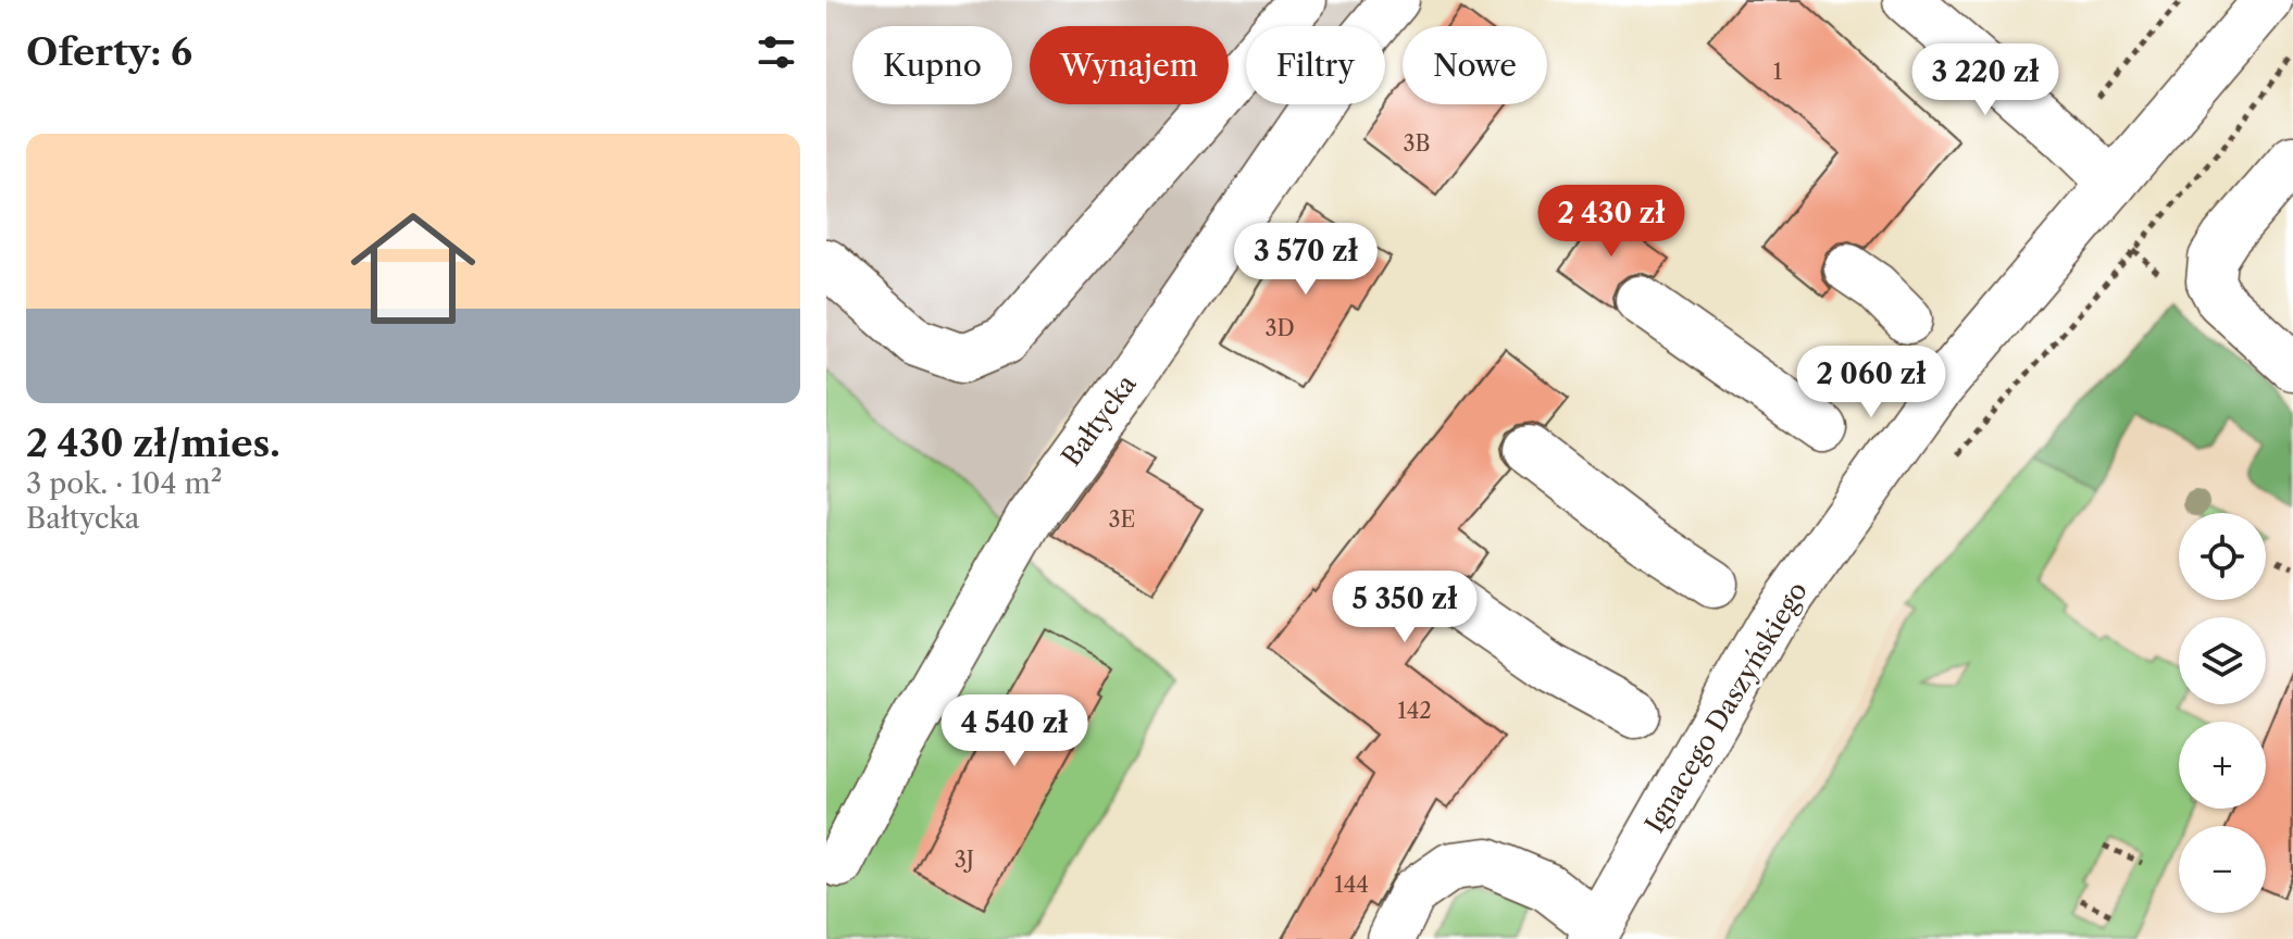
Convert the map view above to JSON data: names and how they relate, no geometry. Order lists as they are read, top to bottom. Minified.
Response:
{"streets":{"street":["Bałtycka","Ignacego Daszyńskiego"]},"house_numbers":["1","3B","3D","3E","142","3J","144"],"page":{"heading":"Oferty: 6","chip":["Kupno","Wynajem","Filtry","Nowe"],"price":["3 220 zł","2 430 zł","3 570 zł","2 060 zł","5 350 zł","4 540 zł"],"list":[{"name":"2 430 zł/mies.","note":"3 pok. · 104 m² · Bałtycka"}],"map_buttons":["+","−"]}}
